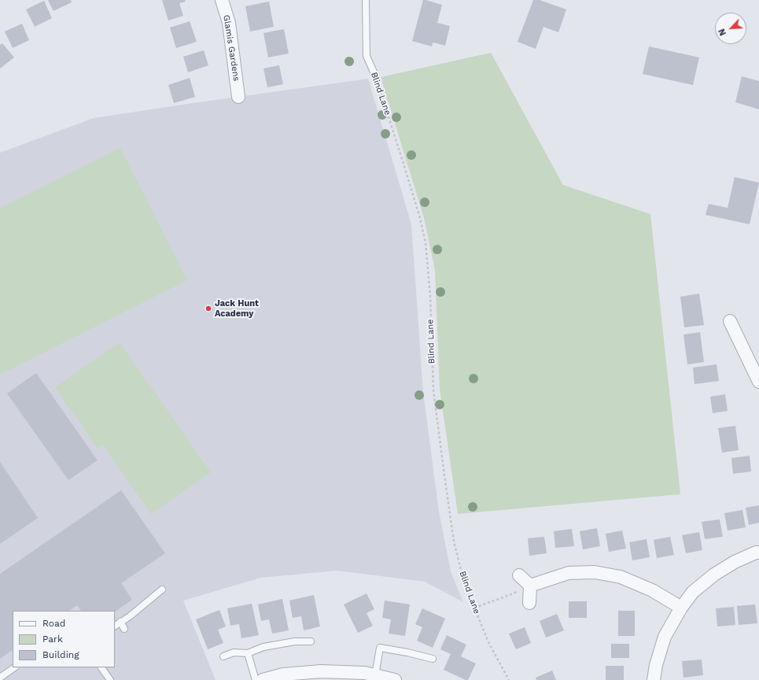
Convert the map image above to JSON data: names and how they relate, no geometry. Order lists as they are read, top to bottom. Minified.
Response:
{"streets":{"street":["Glamis Gardens"],"lane":["Blind Lane"]},"places":["Jack Hunt Academy"],"legend":["Road","Park","Building"],"north":"bottom left"}
